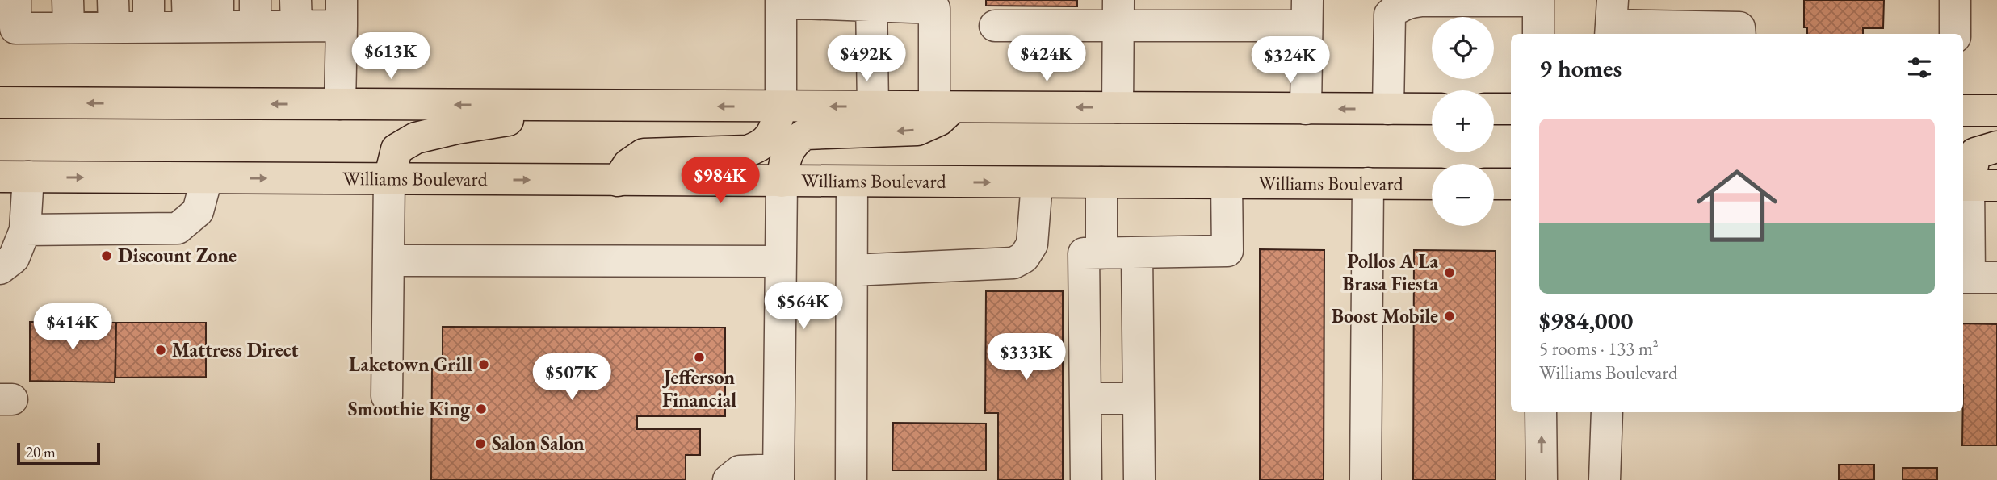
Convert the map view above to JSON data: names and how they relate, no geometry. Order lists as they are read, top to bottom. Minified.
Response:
{"streets":{"main road":["Williams Boulevard"]},"places":["Discount Zone","Pollos A La Brasa Fiesta","Boost Mobile","Mattress Direct","Jefferson Financial","Laketown Grill","Smoothie King","Salon Salon"],"scale_bar":"20 m","page":{"map_buttons":["+","−"],"price":["$613K","$492K","$424K","$324K","$984K","$564K","$414K","$333K","$507K"],"heading":"9 homes","list":[{"name":"$984,000","note":"5 rooms · 133 m² · Williams Boulevard"}],"scale":"20 m"}}
